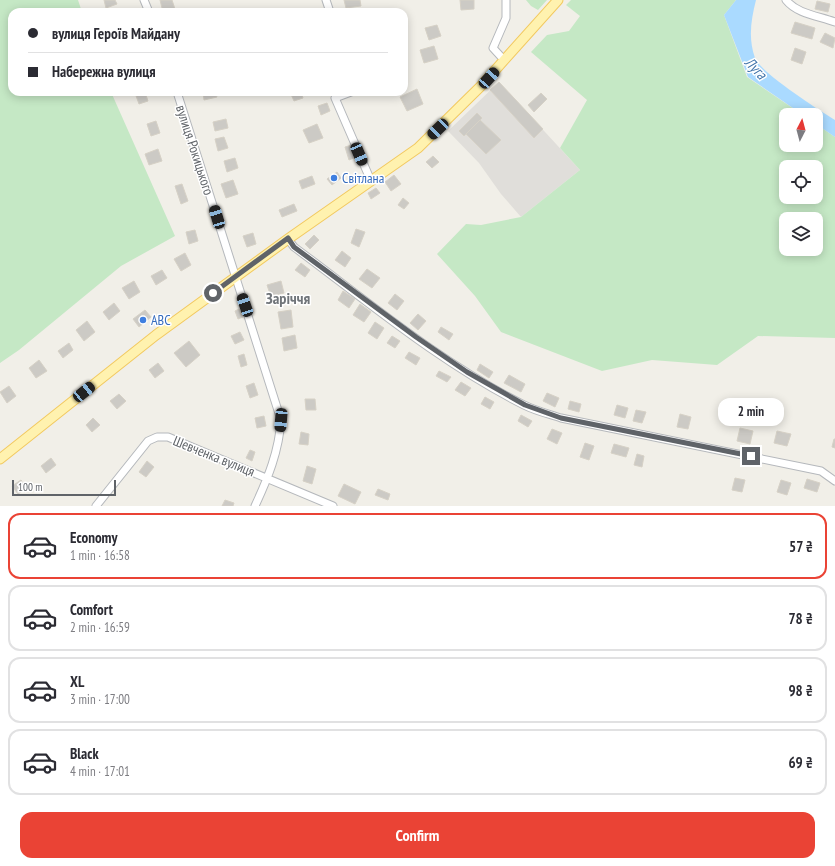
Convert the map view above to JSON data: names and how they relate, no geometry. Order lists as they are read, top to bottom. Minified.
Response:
{"streets":{"street":["вулиця Рокицького","Шевченка вулиця"]},"crossings":[["вулиця Рокицького","Шевченка вулиця"]],"districts":["Заріччя"],"water":["Луга"],"places":["Світлана","ABC"],"scale_bar":"100 m","north":"top","page":{"banner":["вулиця Героїв Майдану","Набережна вулиця"],"bubble":"2 min","scale":"100 m","list":[{"name":"Economy","note":"1 min · 16:58","value":"57 ₴"},{"name":"Comfort","note":"2 min · 16:59","value":"78 ₴"},{"name":"XL","note":"3 min · 17:00","value":"98 ₴"},{"name":"Black","note":"4 min · 17:01","value":"69 ₴"}],"buttons":"Confirm"}}
